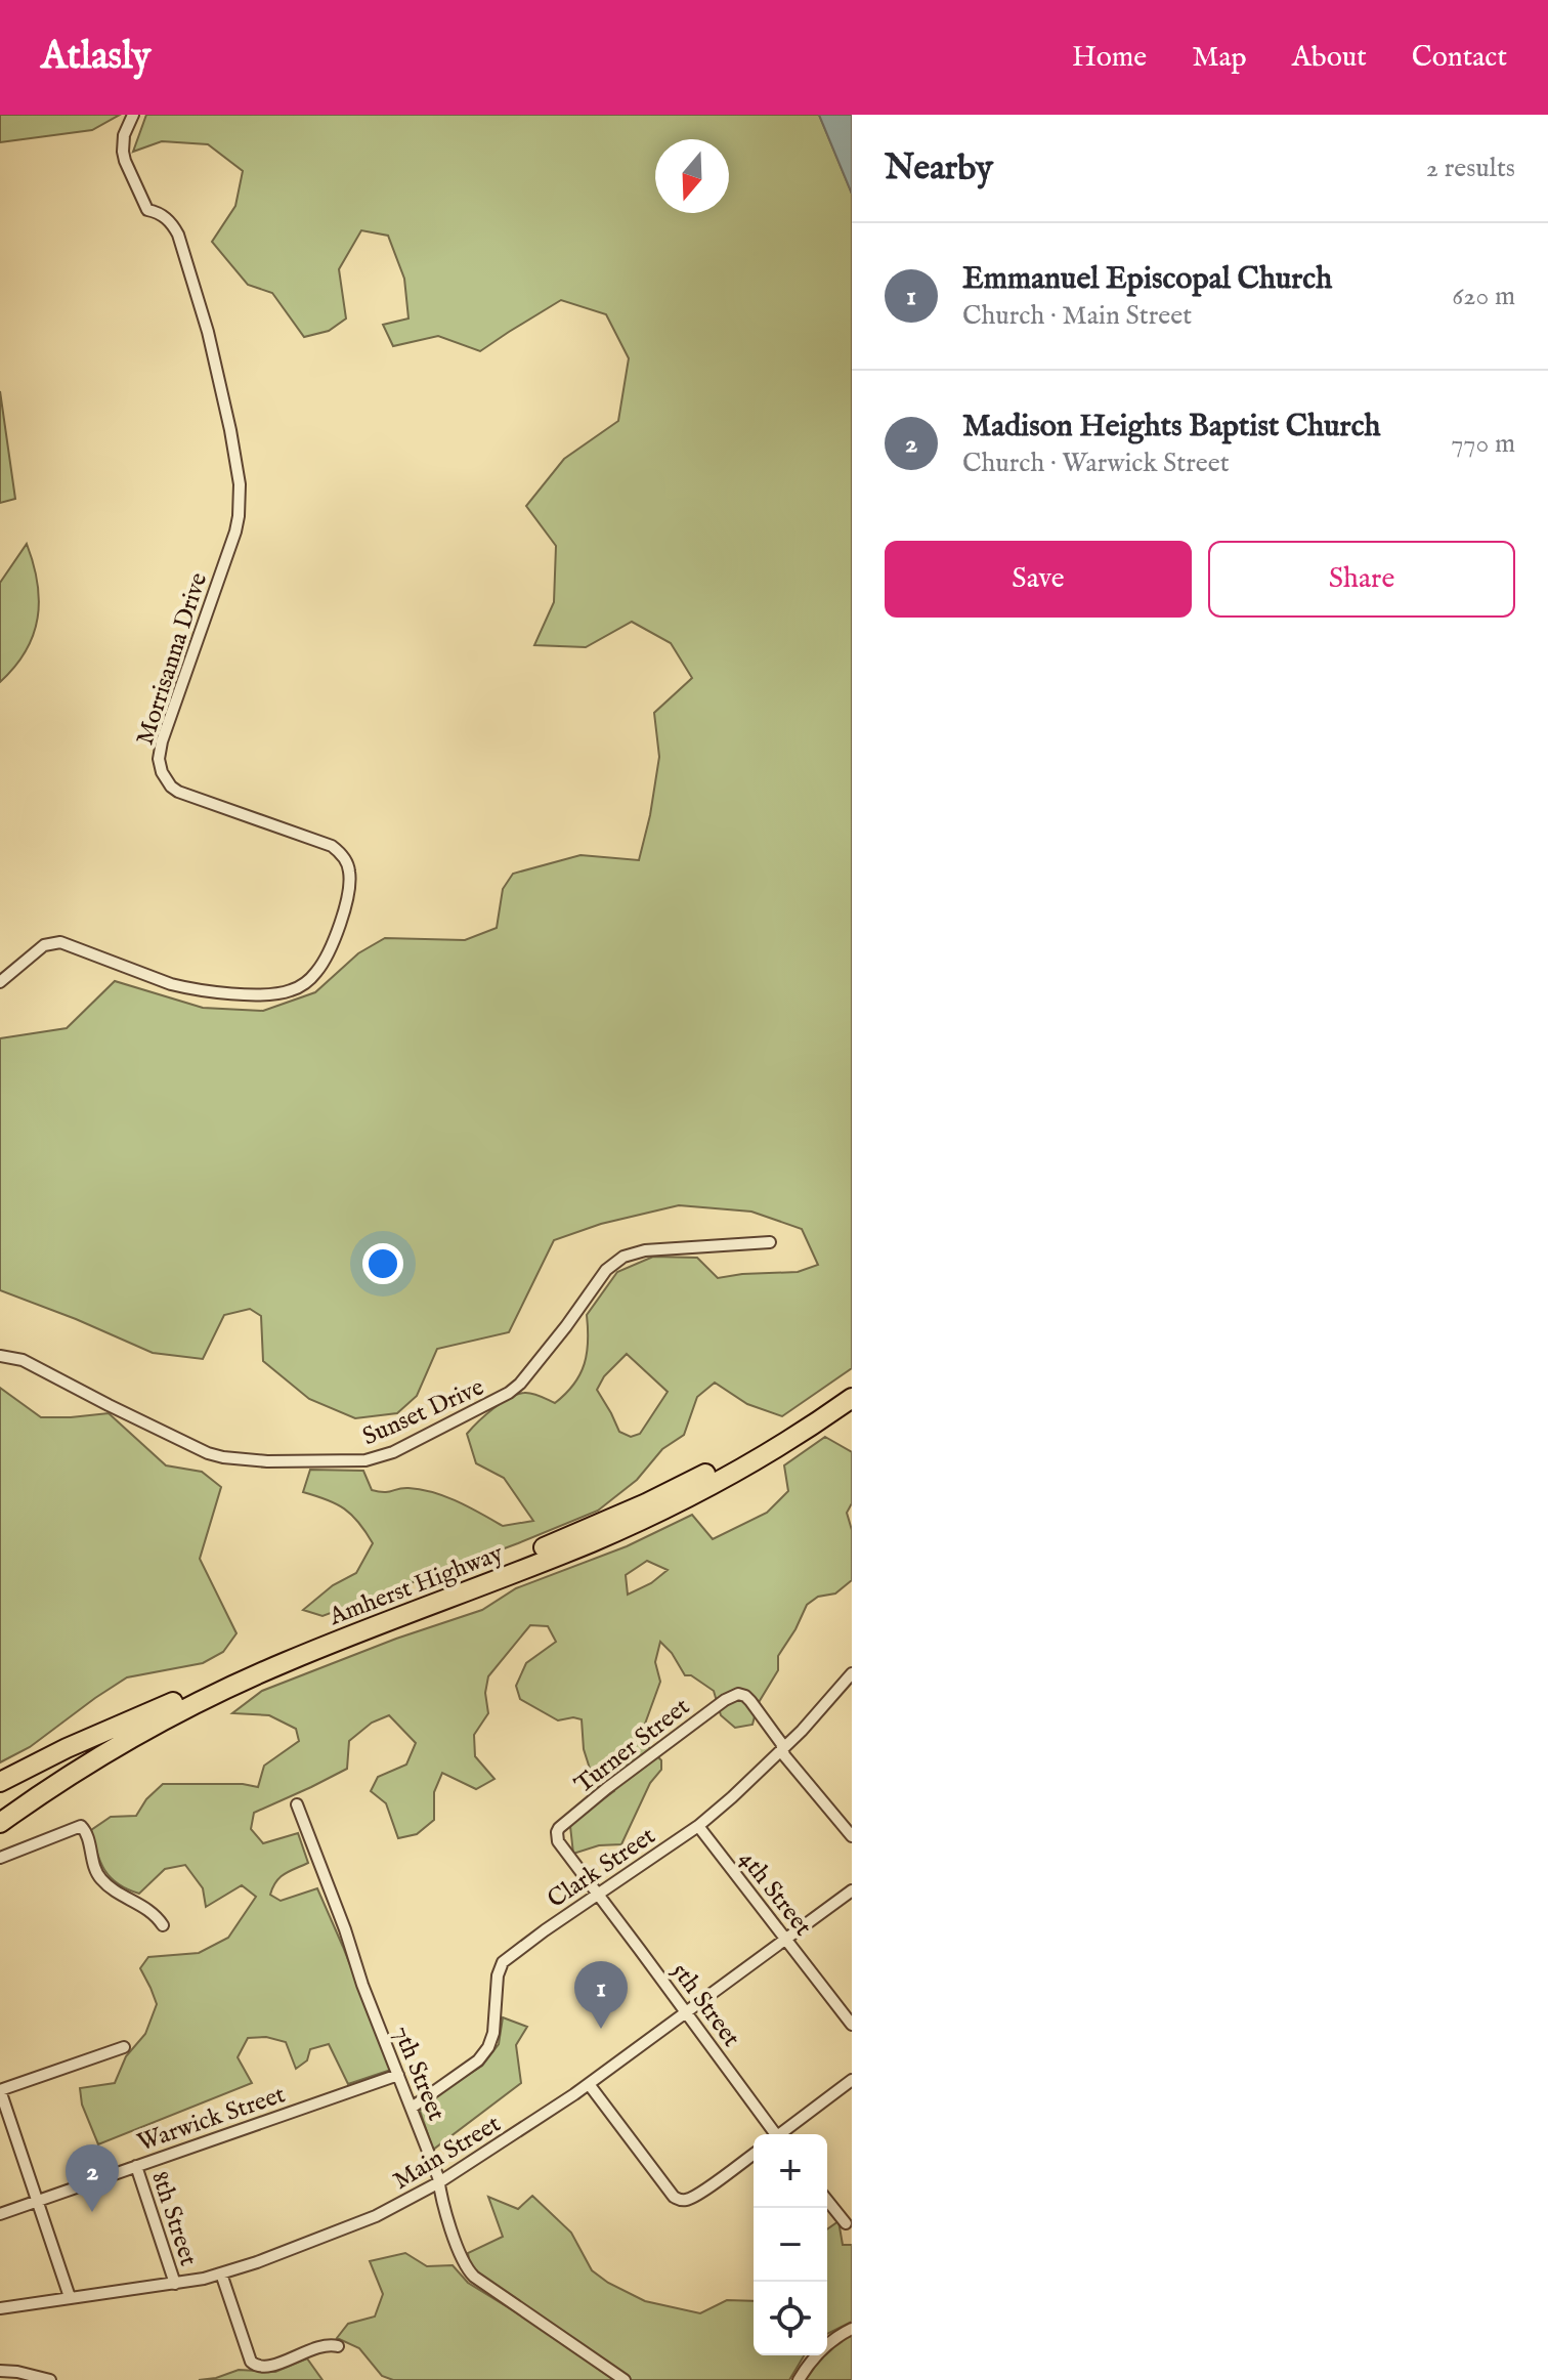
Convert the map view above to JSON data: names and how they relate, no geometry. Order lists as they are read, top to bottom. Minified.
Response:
{"streets":{"highway":["Amherst Highway"],"street":["Morrisanna Drive","Sunset Drive","Turner Street","Clark Street","4th Street","5th Street","7th Street","Warwick Street","Main Street","8th Street"]},"crossings":[["Turner Street","Clark Street"],["Turner Street","5th Street"],["Clark Street","4th Street"],["Clark Street","5th Street"],["Clark Street","7th Street"],["4th Street","Main Street"],["5th Street","Main Street"],["7th Street","Warwick Street"],["7th Street","Main Street"],["Warwick Street","8th Street"],["Main Street","8th Street"]],"north":"bottom","page":{"header":"Atlasly","nav":["Home","Map","About","Contact"],"heading":["Nearby","2 results"],"list":[{"mark":"1","name":"Emmanuel Episcopal Church","note":"Church · Main Street","value":"620 m"},{"mark":"2","name":"Madison Heights Baptist Church","note":"Church · Warwick Street","value":"770 m"}],"buttons":["Save","Share"],"pins":["1","2"],"map_buttons":["+","−"]}}
